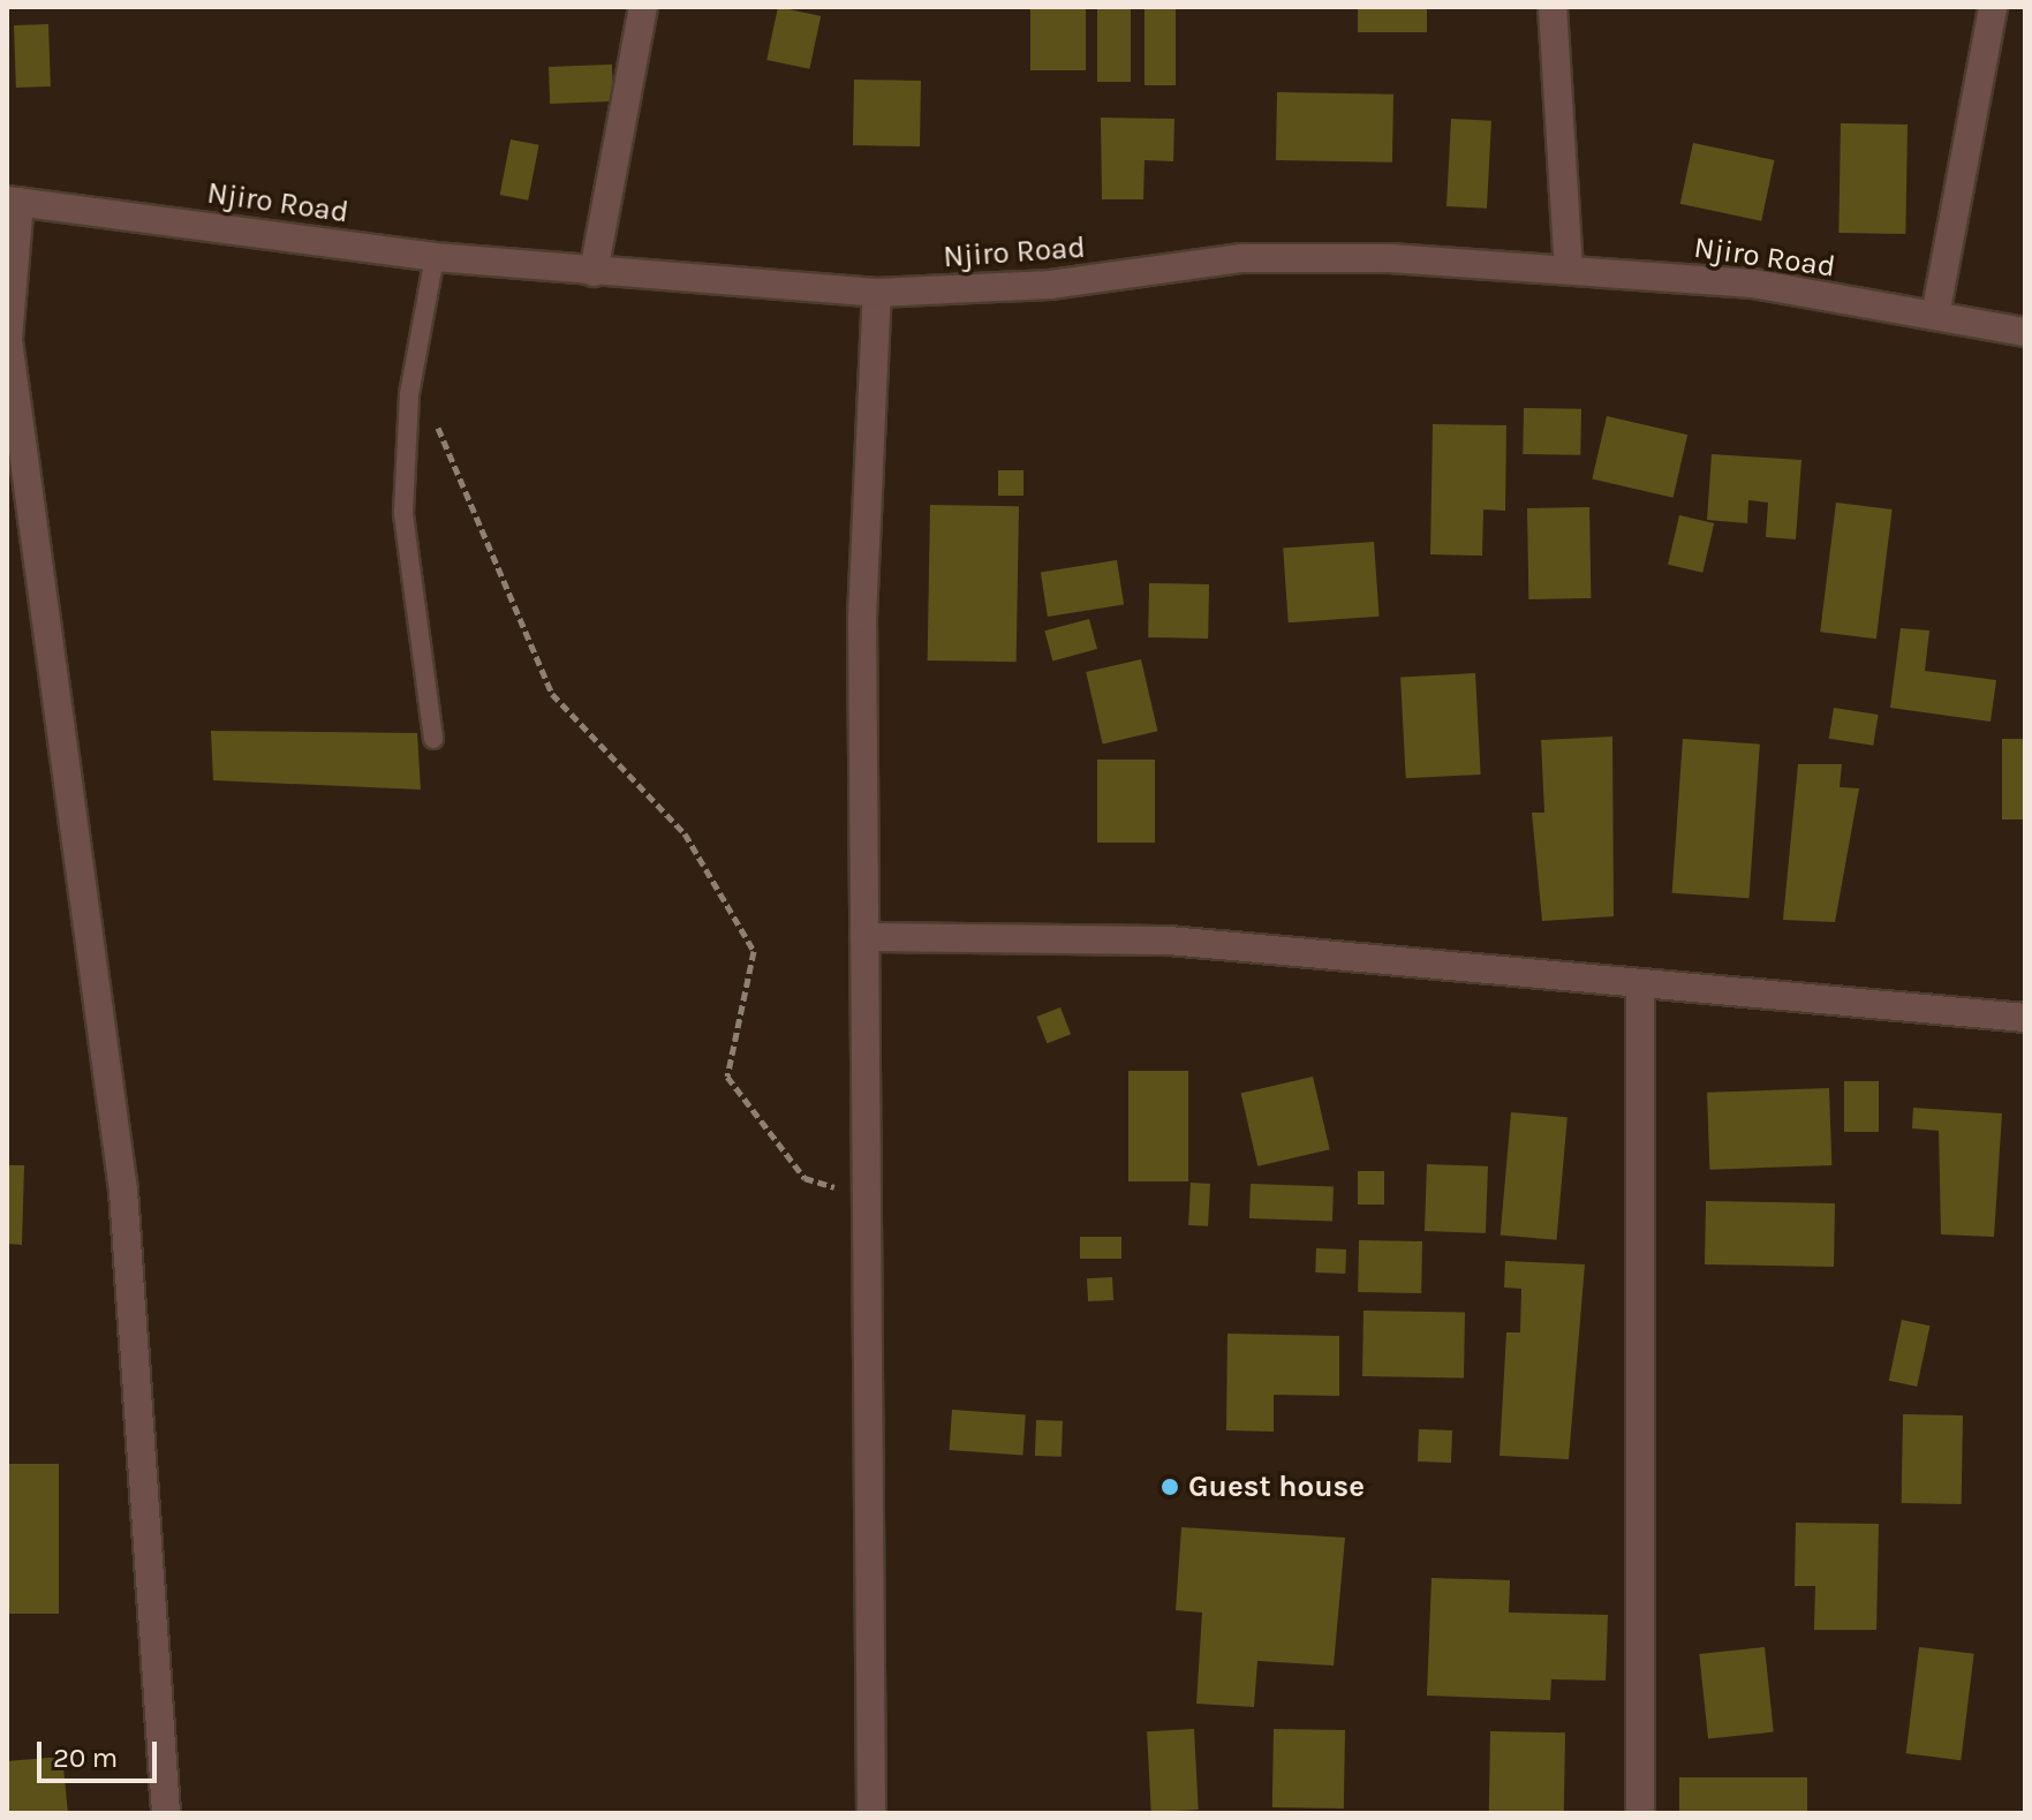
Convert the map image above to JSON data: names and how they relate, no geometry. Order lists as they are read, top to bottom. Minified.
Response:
{"streets":{"street":["Njiro Road"]},"places":["Guest house"],"scale_bar":"20 m"}
